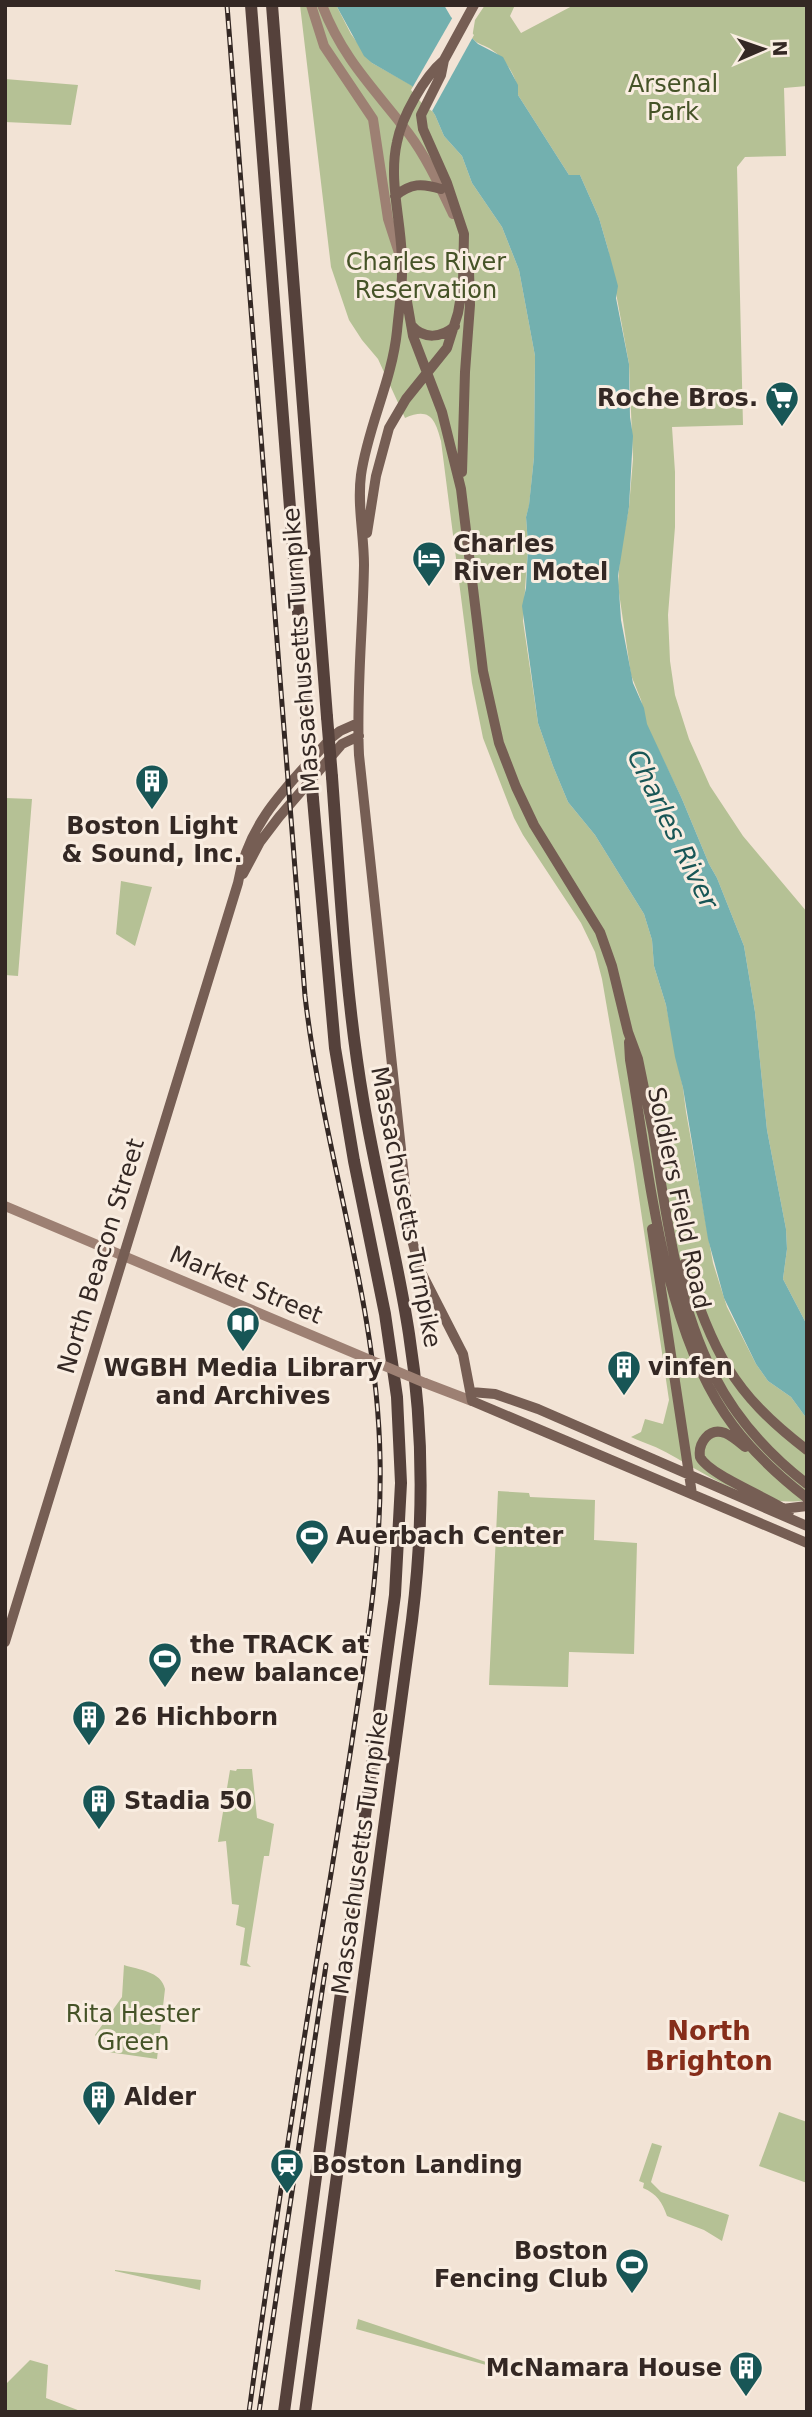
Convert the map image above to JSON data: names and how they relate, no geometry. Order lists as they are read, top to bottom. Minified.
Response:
{"streets":{"highway":["Massachusetts Turnpike"],"main road":["Soldiers Field Road","North Beacon Street","Market Street"]},"crossings":[["North Beacon Street","Market Street"]],"districts":["North Brighton"],"water":["Charles River"],"parks":["Arsenal Park","Charles River Reservation","Rita Hester Green"],"places":{"supermarket":["Roche Bros."],"hotel":["Charles River Motel"],"building":["Boston Light & Sound, Inc.","vinfen","26 Hichborn","Stadia 50","Alder","McNamara House"],"library":["WGBH Media Library and Archives"],"sports":["Auerbach Center","the TRACK at new balance","Boston Fencing Club"],"station":["Boston Landing"]},"north":"right"}
